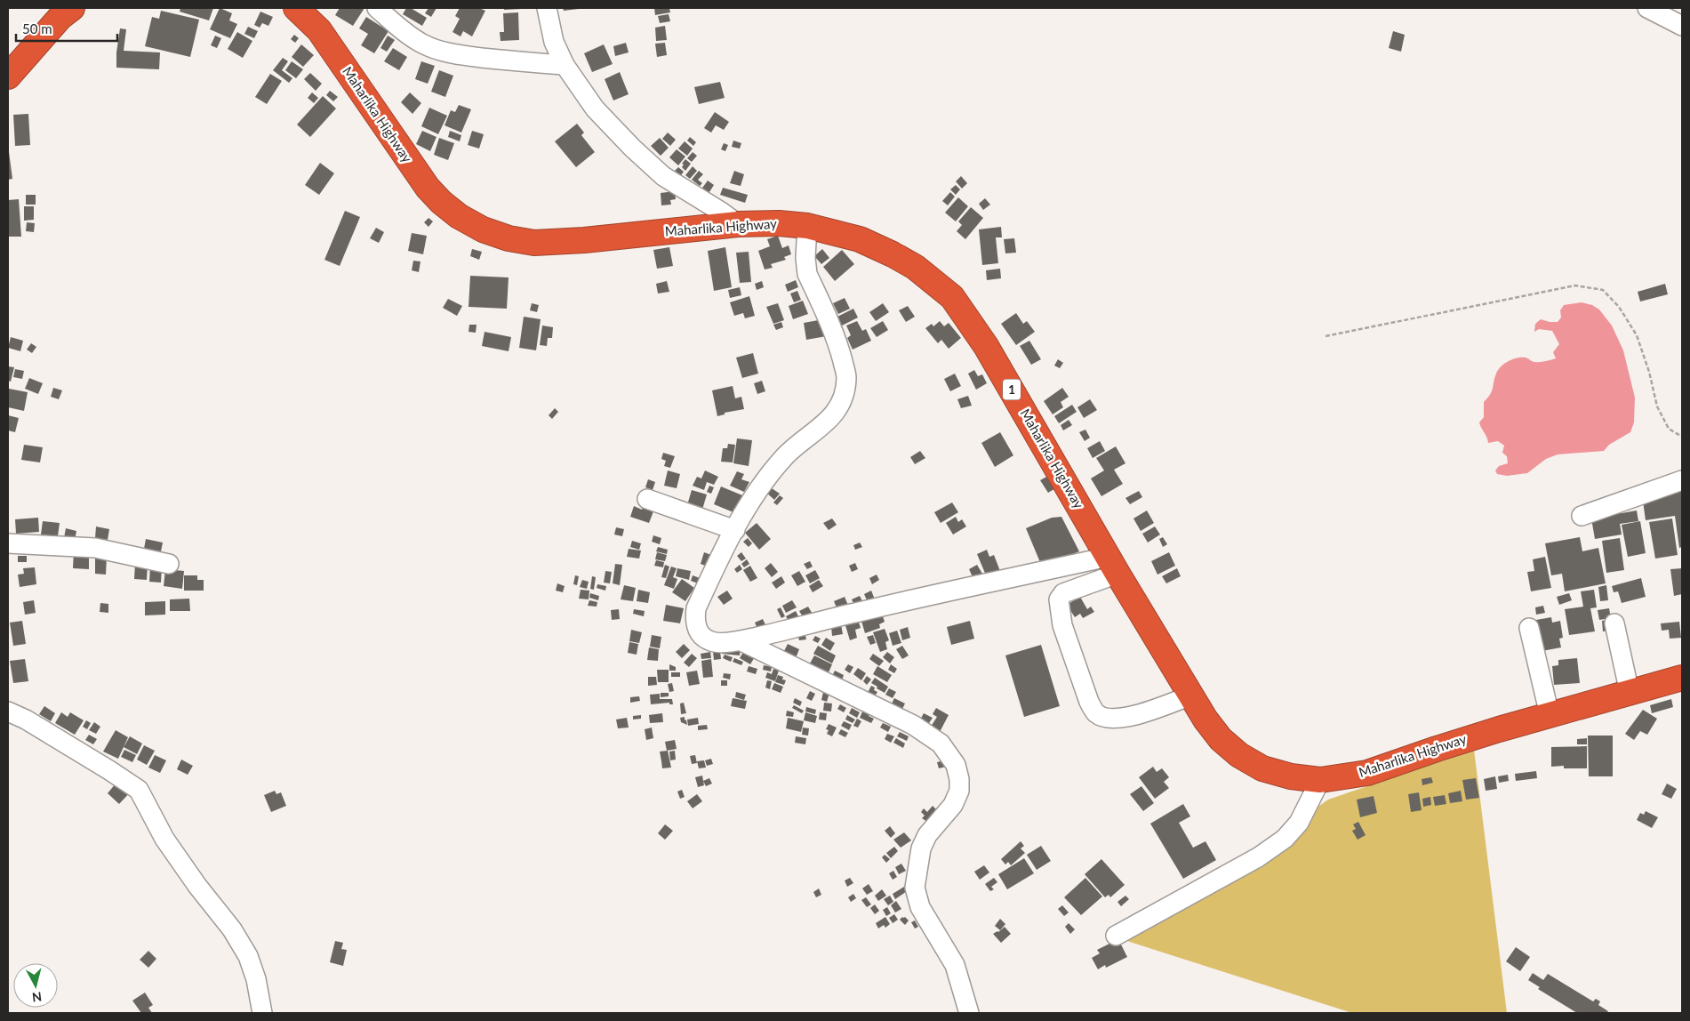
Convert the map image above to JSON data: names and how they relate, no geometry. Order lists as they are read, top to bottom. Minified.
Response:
{"streets":{"highway":["Maharlika Highway","1"]},"scale_bar":"50 m","north":"bottom"}
